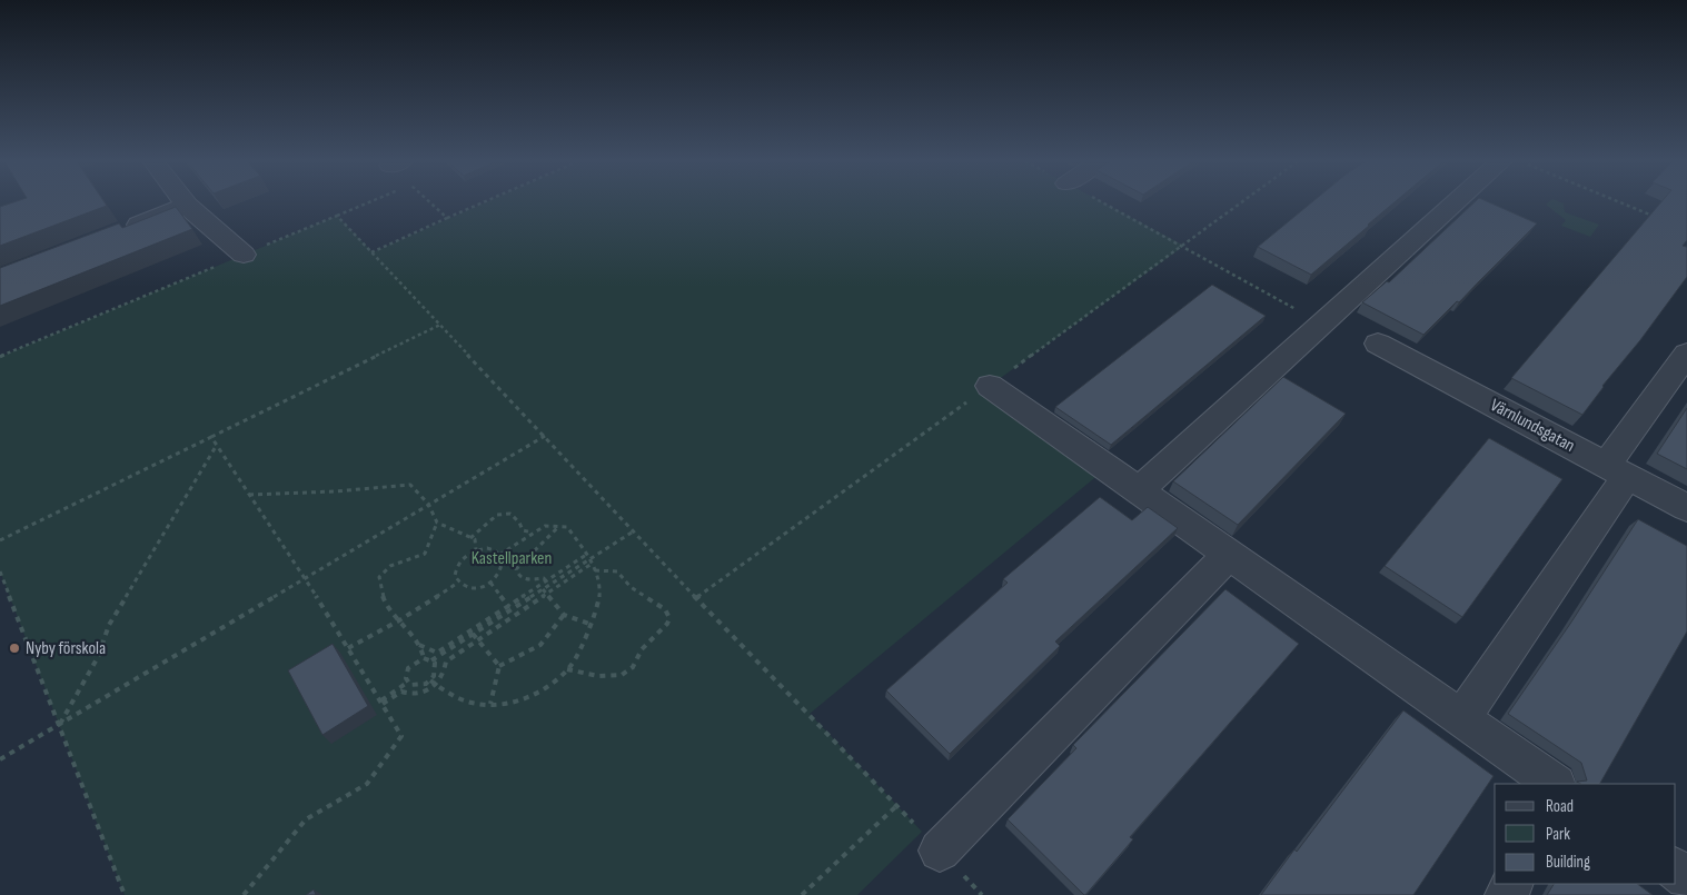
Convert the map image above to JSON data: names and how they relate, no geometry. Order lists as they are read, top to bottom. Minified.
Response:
{"streets":{"street":["Värnlundsgatan"]},"parks":["Kastellparken"],"places":["Nyby förskola"],"legend":["Road","Park","Building"]}
